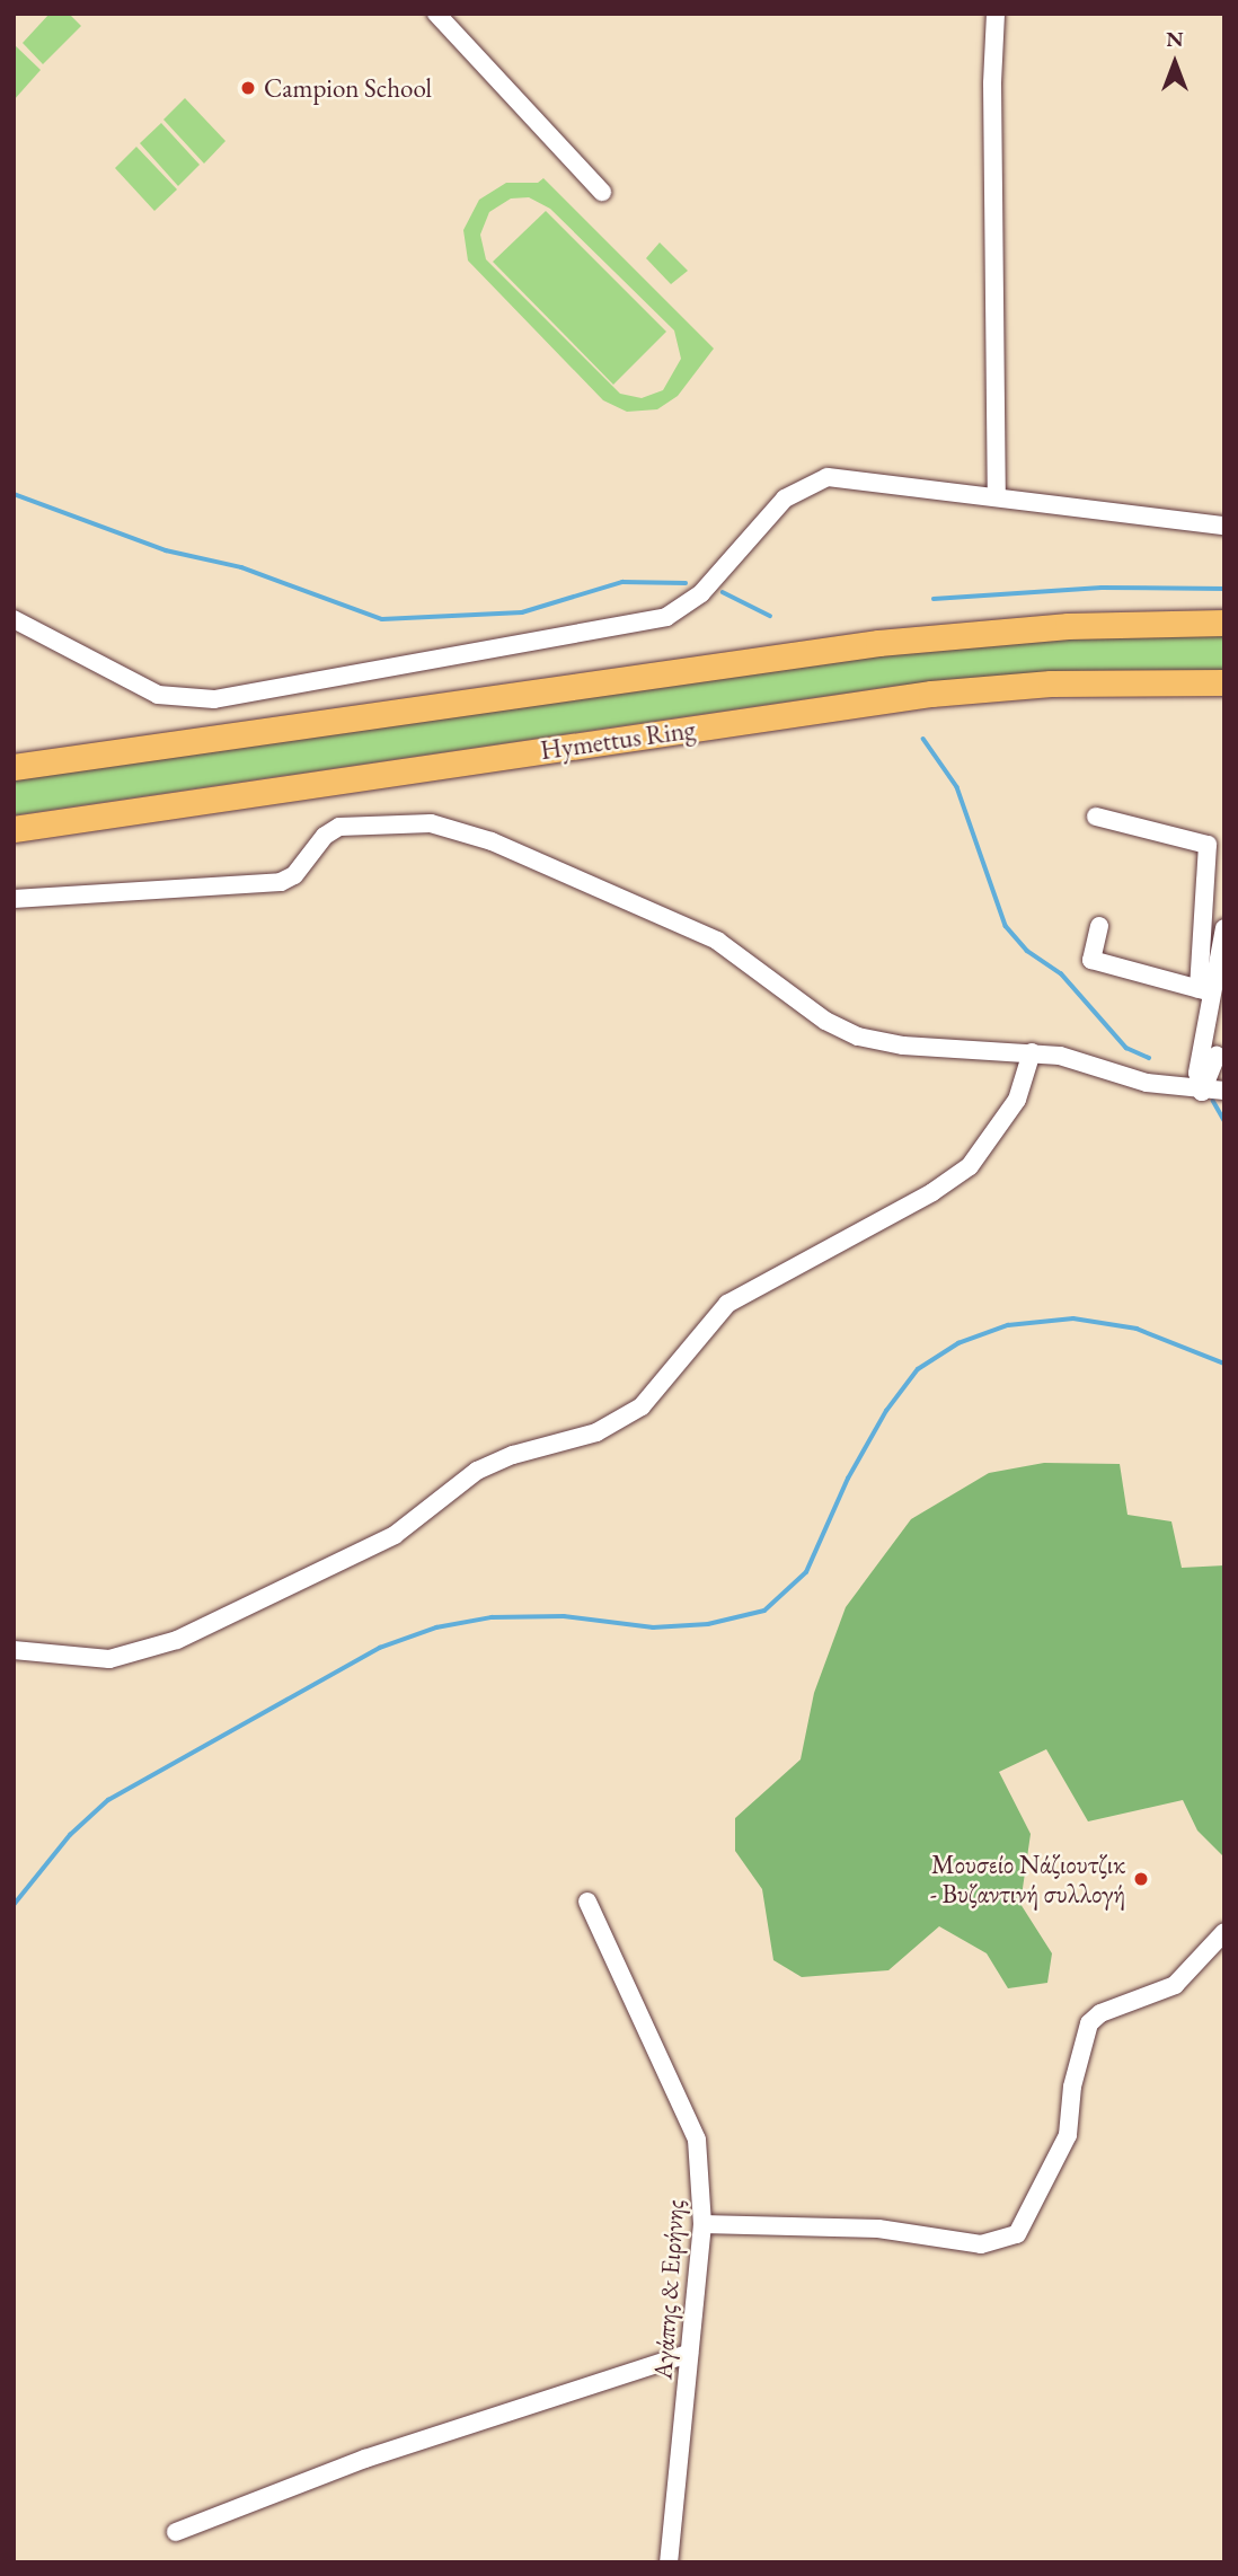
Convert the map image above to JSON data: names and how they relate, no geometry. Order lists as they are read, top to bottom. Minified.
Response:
{"streets":{"highway":["Hymettus Ring"],"street":["Αγάπης & Ειρήνης"]},"places":["Campion School","Μουσείο Νάζιουτζικ - Βυζαντινή συλλογή"],"north":"top"}
